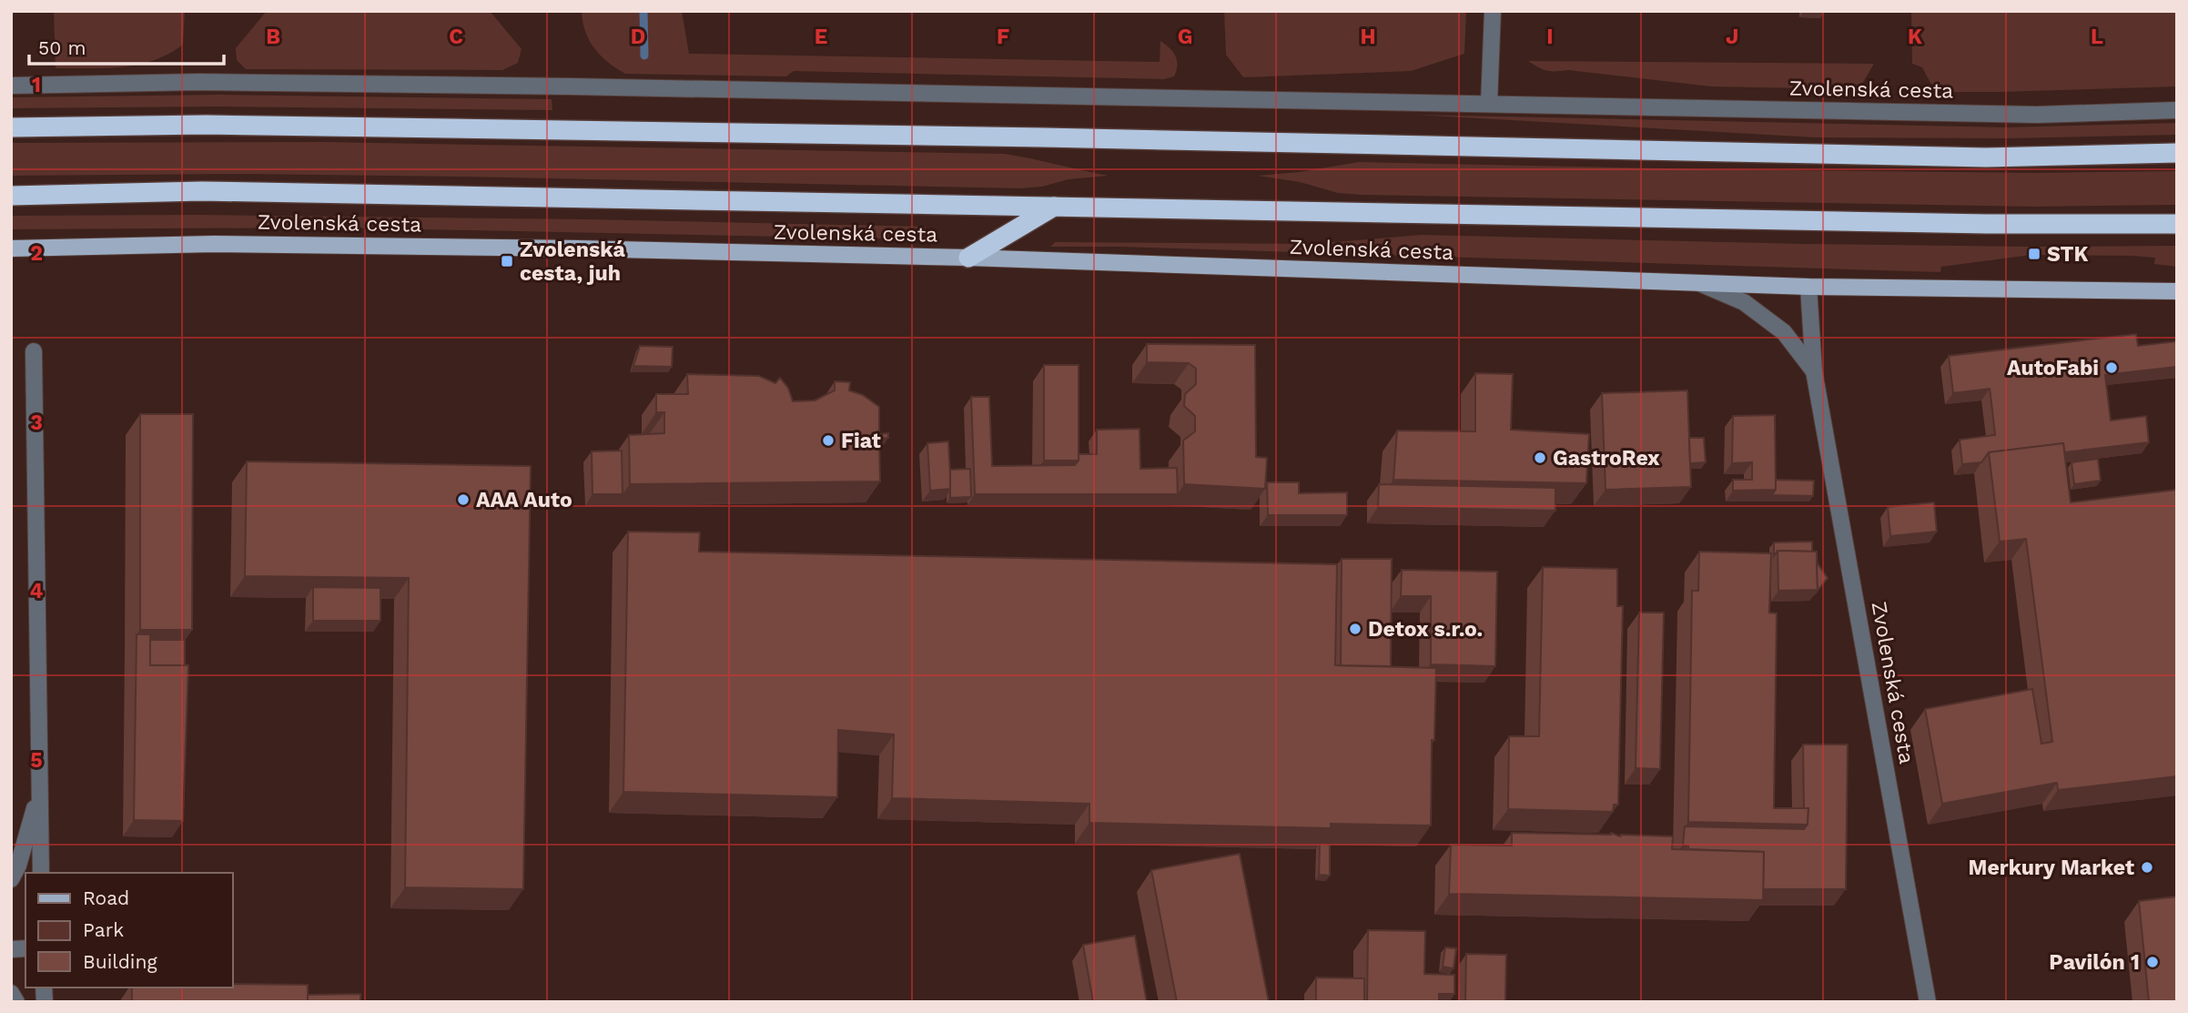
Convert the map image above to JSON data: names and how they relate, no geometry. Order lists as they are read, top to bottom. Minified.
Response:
{"streets":{"main road":["Zvolenská cesta"]},"places":{"transit":["STK","Zvolenská cesta, juh"],"other":["AutoFabi","Fiat","GastroRex","AAA Auto","Detox s.r.o.","Merkury Market","Pavilón 1"]},"legend":["Road","Park","Building"],"scale_bar":"50 m","grid":{"columns":["B","C","D","E","F","G","H","I","J","K","L"],"rows":["1","2","3","4","5"]}}
